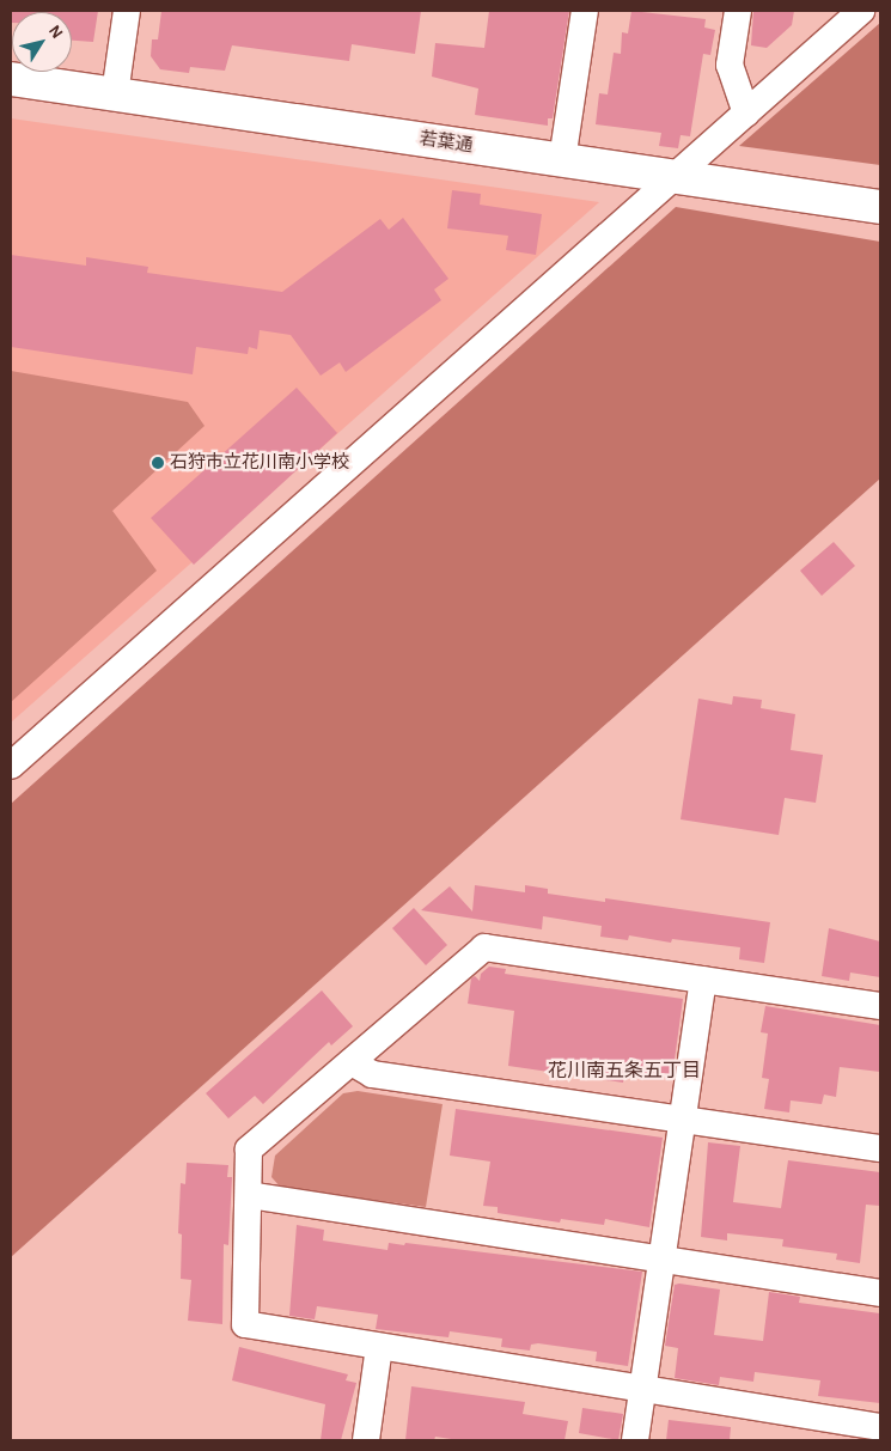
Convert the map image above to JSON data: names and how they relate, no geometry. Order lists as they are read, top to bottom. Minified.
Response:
{"streets":{"street":["若葉通"]},"districts":["花川南五条五丁目"],"places":["石狩市立花川南小学校"],"north":"top right"}
